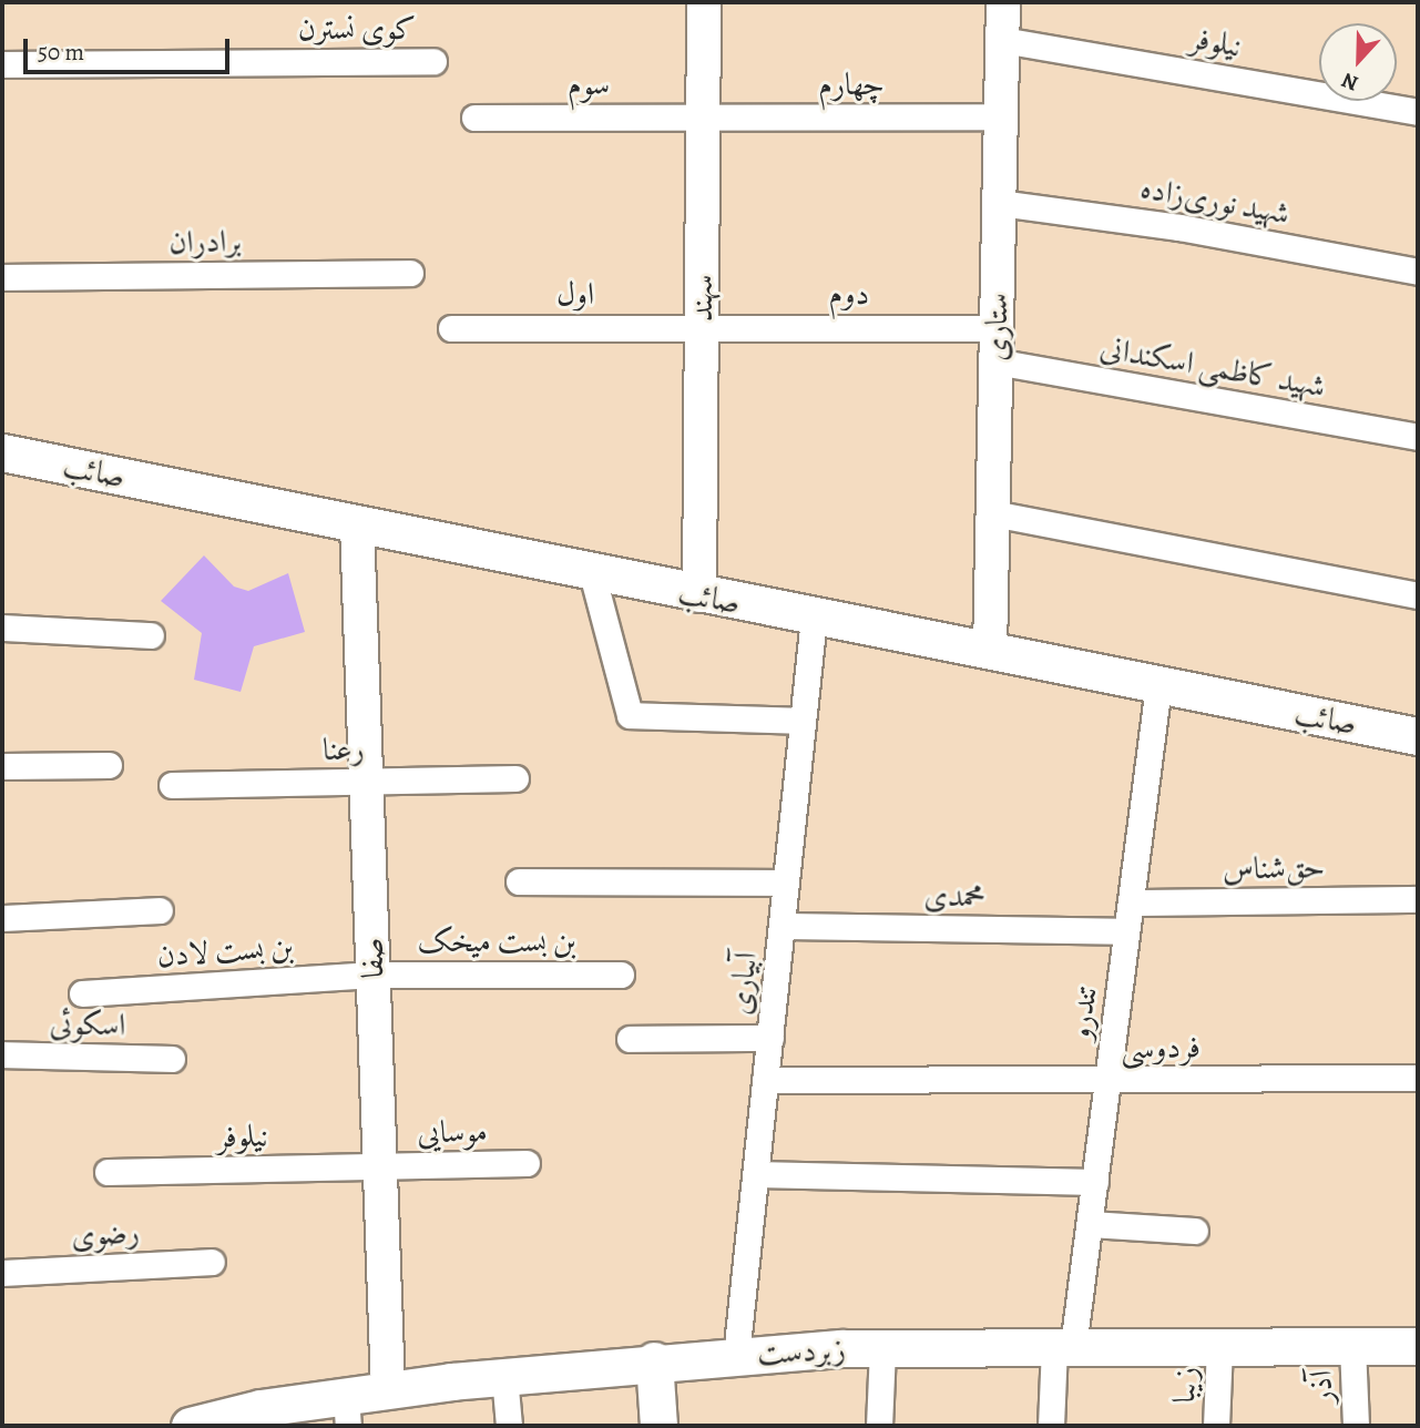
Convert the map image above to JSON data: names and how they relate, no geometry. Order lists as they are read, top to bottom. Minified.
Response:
{"streets":{"main road":["صائب","زبردست"],"street":["کوی نسترن","نیلوفر","سوم","چهارم","شهید نوری‌زاده","برادران","اول","دوم","سهند","ستاری","شهید کاظمی اسکندانی","رعنا","حق‌شناس","محمدی","بن بست میخک","بن بست لادن","صفا","آبیاری","تندرو","اسکوئی","فردوسی","موسایی","رضوی","زیبا","آذر"]},"crossings":[["نیلوفر","ستاری"],["نیلوفر","صفا"],["نیلوفر","موسایی"],["سوم","چهارم"],["سوم","سهند"],["چهارم","سهند"],["چهارم","ستاری"],["شهید نوری‌زاده","ستاری"],["اول","دوم"],["اول","سهند"],["دوم","سهند"],["دوم","ستاری"],["سهند","صائب"],["ستاری","شهید کاظمی اسکندانی"],["ستاری","صائب"],["صائب","صفا"],["صائب","آبیاری"],["صائب","تندرو"],["رعنا","صفا"],["حق‌شناس","تندرو"],["محمدی","آبیاری"],["محمدی","تندرو"],["بن بست میخک","بن بست لادن"],["بن بست میخک","صفا"],["بن بست لادن","صفا"],["صفا","موسایی"],["صفا","زبردست"],["آبیاری","فردوسی"],["آبیاری","زبردست"],["تندرو","فردوسی"],["تندرو","زبردست"],["زبردست","زیبا"],["زبردست","آذر"]],"scale_bar":"50 m","north":"bottom"}
